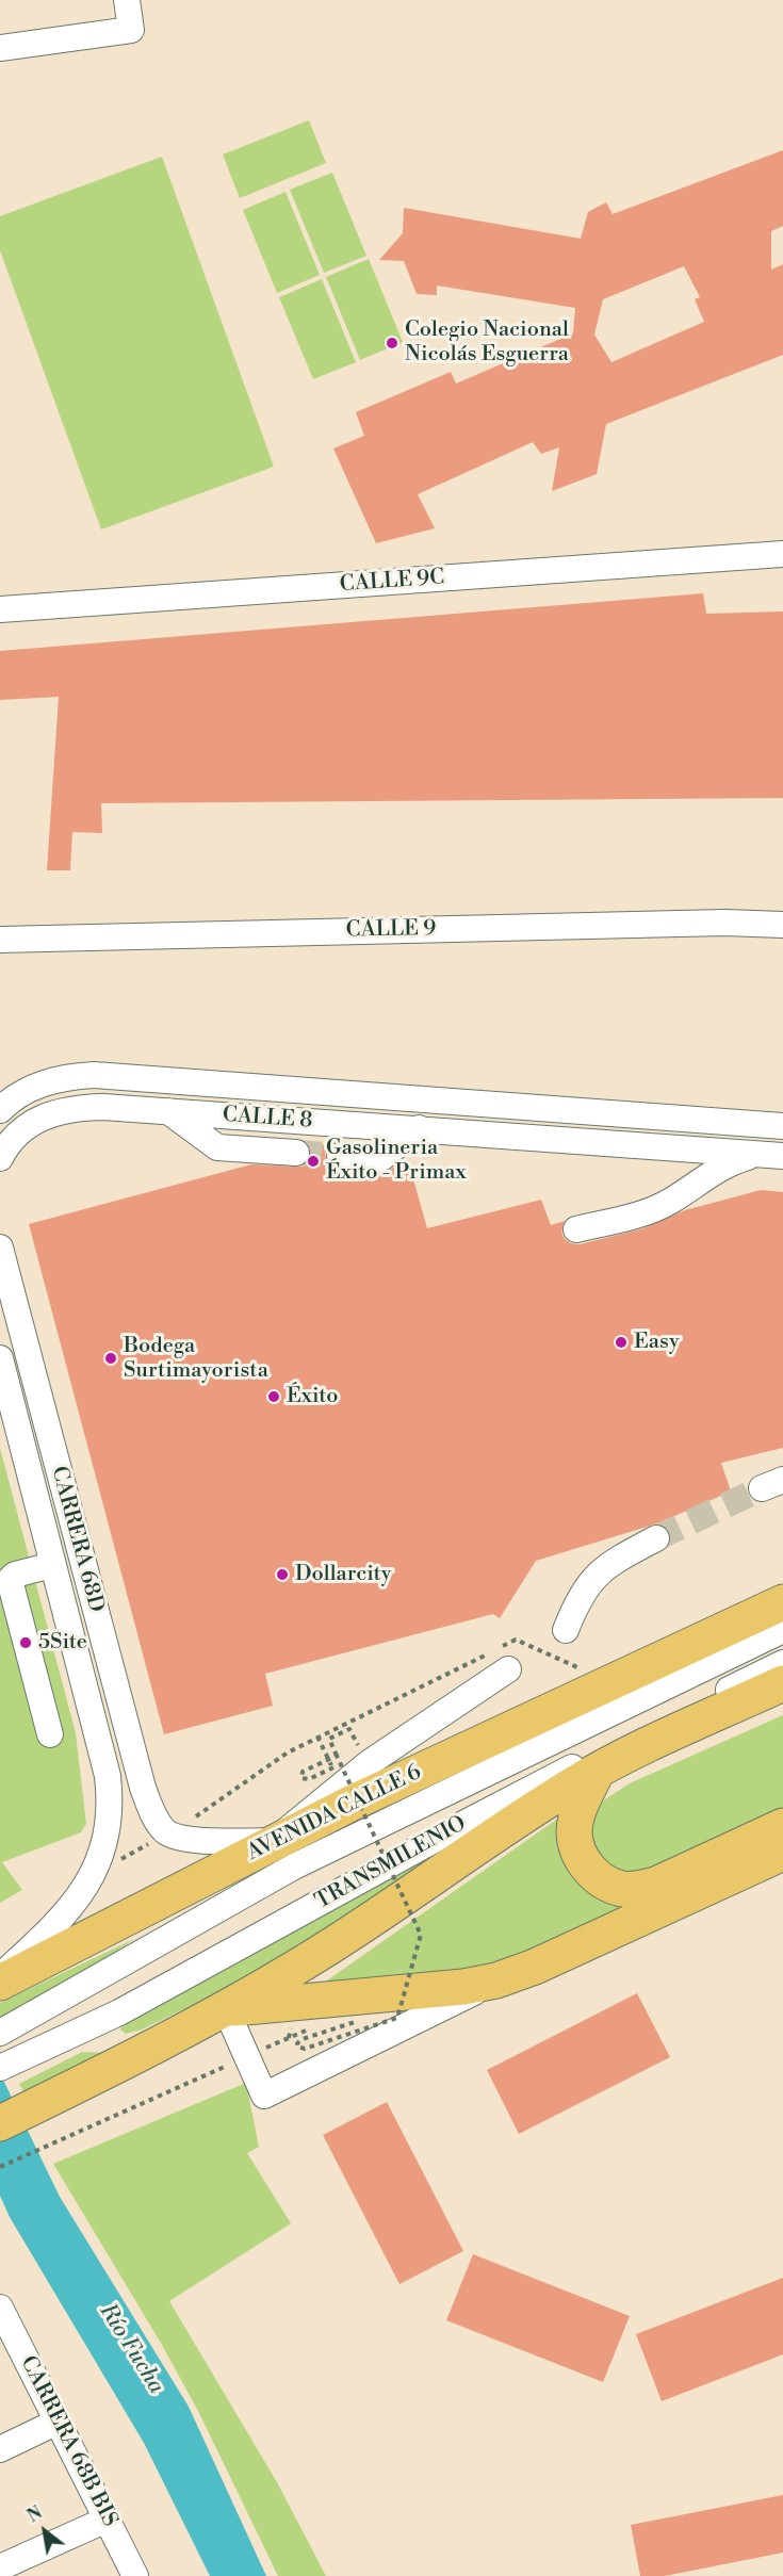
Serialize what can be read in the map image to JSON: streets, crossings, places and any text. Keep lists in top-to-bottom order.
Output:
{
  "streets": {
    "highway": ["AVENIDA CALLE 6"],
    "street": [
      "CALLE 9C",
      "CALLE 9",
      "CALLE 8",
      "CARRERA 68D",
      "TRANSMILENIO",
      "CARRERA 68B BIS"
    ]
  },
  "crossings": [
    ["AVENIDA CALLE 6", "TRANSMILENIO"]
  ],
  "water": ["Río Fucha"],
  "places": [
    "Colegio Nacional Nicolás Esguerra",
    "Gasolineria Éxito - Primax",
    "Easy",
    "Bodega Surtimayorista",
    "Éxito",
    "Dollarcity",
    "5Site"
  ],
  "north": "top left"
}
